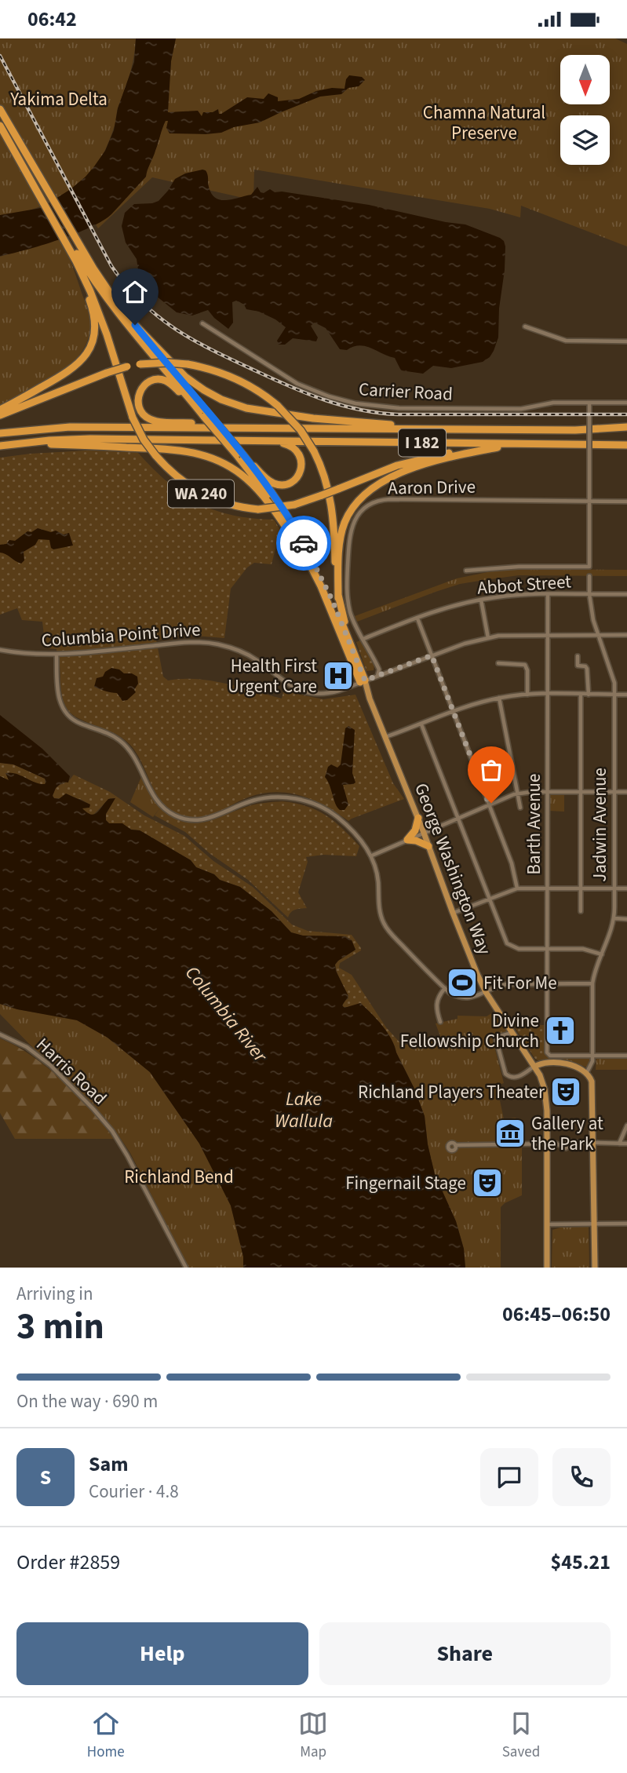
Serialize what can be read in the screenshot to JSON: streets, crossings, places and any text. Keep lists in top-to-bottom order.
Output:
{
  "streets": {
    "highway": ["I 182", "WA 240", "George Washington Way"],
    "street": [
      "Carrier Road",
      "Aaron Drive",
      "Abbot Street",
      "Columbia Point Drive",
      "Barth Avenue",
      "Jadwin Avenue",
      "Harris Road"
    ]
  },
  "crossings": [
    ["I 182", "WA 240"],
    ["Aaron Drive", "Abbot Street"],
    ["WA 240", "George Washington Way"],
    ["Abbot Street", "Barth Avenue"],
    ["Abbot Street", "Jadwin Avenue"],
    ["Columbia Point Drive", "George Washington Way"],
    ["Barth Avenue", "Jadwin Avenue"]
  ],
  "water": ["Columbia River", "Lake Wallula"],
  "parks": ["Yakima Delta", "Chamna Natural Preserve", "Richland Bend"],
  "places": {
    "hospital": ["Health First Urgent Care"],
    "sports": ["Fit For Me"],
    "church": ["Divine Fellowship Church"],
    "theatre": ["Richland Players Theater", "Fingernail Stage"],
    "museum": ["Gallery at the Park"]
  },
  "north": "bottom",
  "page": {
    "status": "06:42",
    "heading": ["3 min", "Arriving in", "06:45–06:50"],
    "panel": [
      "Sam",
      "Courier · 4.8",
      "Order #2859",
      "$45.21"
    ],
    "bar": "On the way · 690 m",
    "round": "S",
    "buttons": ["Help", "Share"],
    "tabs": ["Home", "Map", "Saved"]
  }
}
